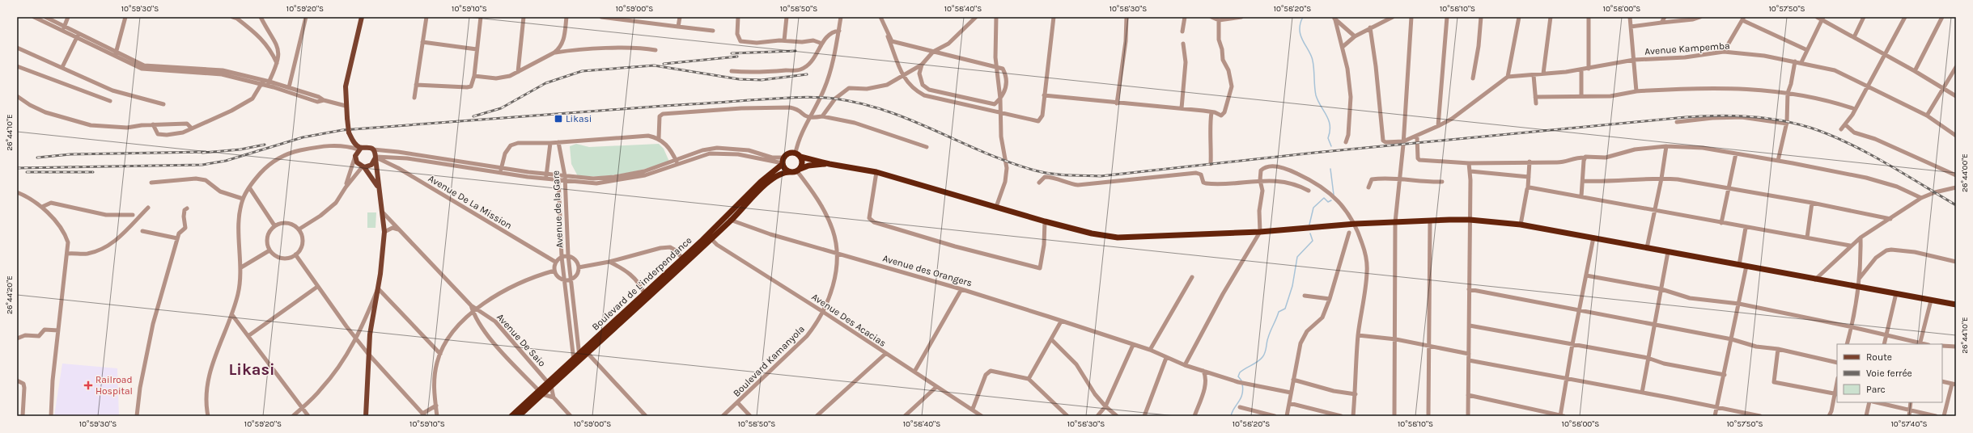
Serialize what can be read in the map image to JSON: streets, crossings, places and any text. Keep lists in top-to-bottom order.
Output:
{
  "streets": {
    "highway": ["Boulevard de L'inderpendance"],
    "street": [
      "Avenue Kampemba",
      "Avenue De La Mission",
      "Avenue de la Gare",
      "Avenue des Orangers",
      "Avenue Des Acacias",
      "Avenue De Saio",
      "Boulevard Kamanyola"
    ]
  },
  "crossings": [
    ["Avenue des Orangers", "Boulevard de L'inderpendance"],
    ["Avenue des Orangers", "Boulevard Kamanyola"],
    ["Boulevard de L'inderpendance", "Avenue Des Acacias"],
    ["Boulevard de L'inderpendance", "Avenue De Saio"],
    ["Boulevard de L'inderpendance", "Boulevard Kamanyola"],
    ["Avenue Des Acacias", "Boulevard Kamanyola"]
  ],
  "districts": ["Likasi"],
  "places": {
    "transit": ["Likasi"],
    "health": ["Railroad Hospital"]
  },
  "legend": ["Route", "Voie ferrée", "Parc"],
  "coordinates": [
    "10°59'30\"S",
    "10°59'20\"S",
    "10°59'10\"S",
    "10°59'00\"S",
    "10°58'50\"S",
    "10°58'40\"S",
    "10°58'30\"S",
    "10°58'20\"S",
    "10°58'10\"S",
    "10°58'00\"S",
    "10°57'50\"S",
    "26°44'10\"E",
    "26°44'00\"E",
    "26°44'20\"E",
    "10°57'40\"S"
  ]
}
